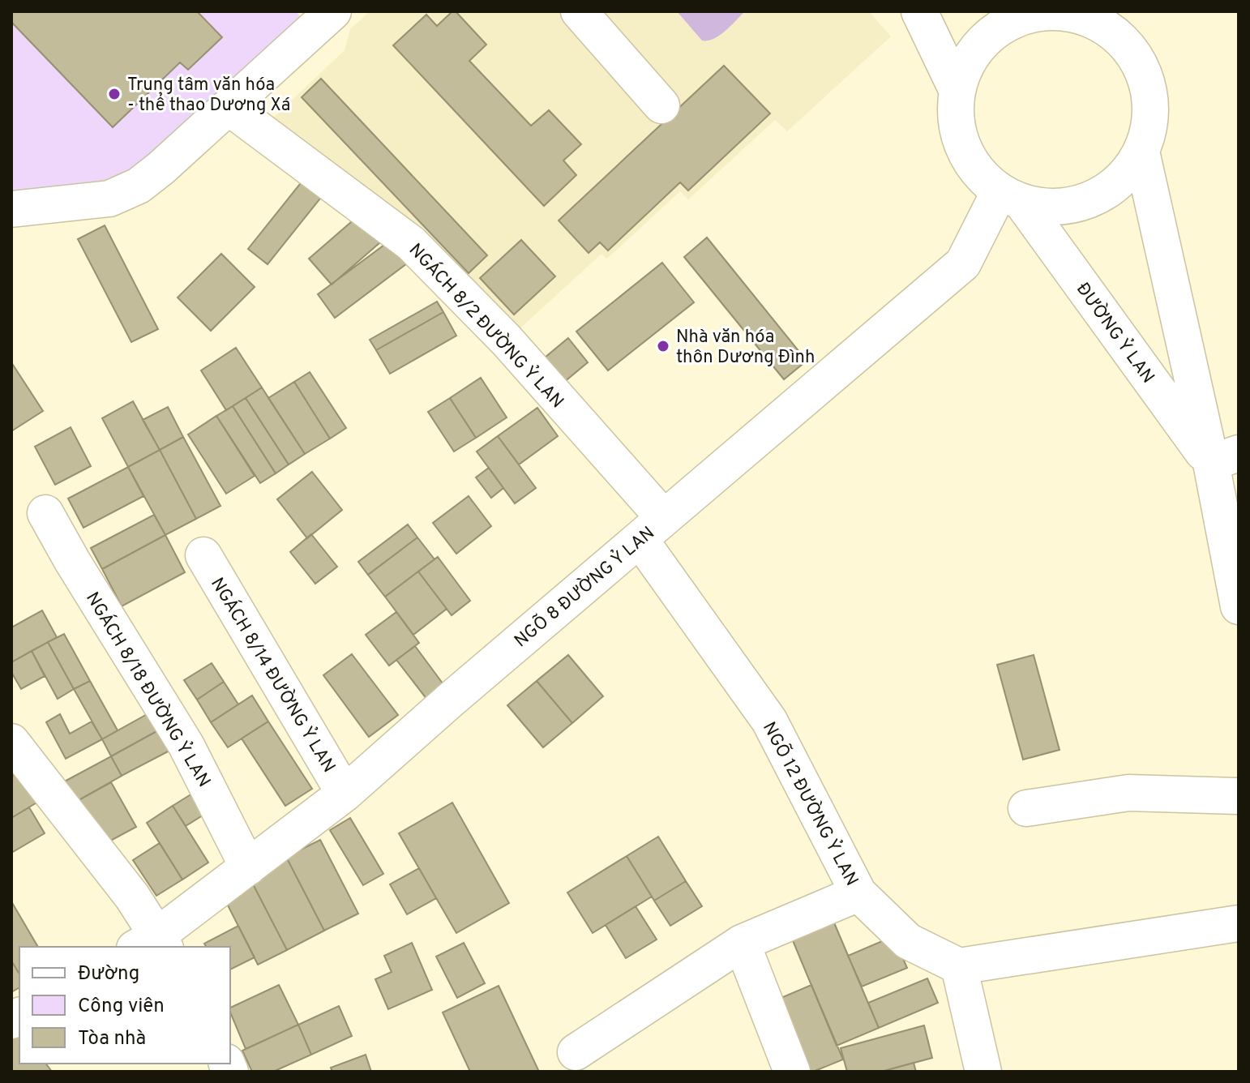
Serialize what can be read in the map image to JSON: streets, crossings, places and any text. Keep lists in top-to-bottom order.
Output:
{
  "streets": {
    "street": [
      "NGÁCH 8/2 ĐƯỜNG Ỷ LAN",
      "ĐƯỜNG Ỷ LAN",
      "NGÕ 8 ĐƯỜNG Ỷ LAN",
      "NGÁCH 8/14 ĐƯỜNG Ỷ LAN",
      "NGÁCH 8/18 ĐƯỜNG Ỷ LAN",
      "NGÕ 12 ĐƯỜNG Ỷ LAN"
    ]
  },
  "crossings": [
    ["NGÁCH 8/2 ĐƯỜNG Ỷ LAN", "NGÕ 8 ĐƯỜNG Ỷ LAN"],
    ["NGÁCH 8/2 ĐƯỜNG Ỷ LAN", "NGÕ 12 ĐƯỜNG Ỷ LAN"],
    ["ĐƯỜNG Ỷ LAN", "NGÕ 8 ĐƯỜNG Ỷ LAN"],
    ["NGÕ 8 ĐƯỜNG Ỷ LAN", "NGÁCH 8/14 ĐƯỜNG Ỷ LAN"],
    ["NGÕ 8 ĐƯỜNG Ỷ LAN", "NGÁCH 8/18 ĐƯỜNG Ỷ LAN"],
    ["NGÕ 8 ĐƯỜNG Ỷ LAN", "NGÕ 12 ĐƯỜNG Ỷ LAN"]
  ],
  "places": ["Trung tâm văn hóa - thể thao Dương Xá", "Nhà văn hóa thôn Dương Đình"],
  "legend": ["Đường", "Công viên", "Tòa nhà"]
}
